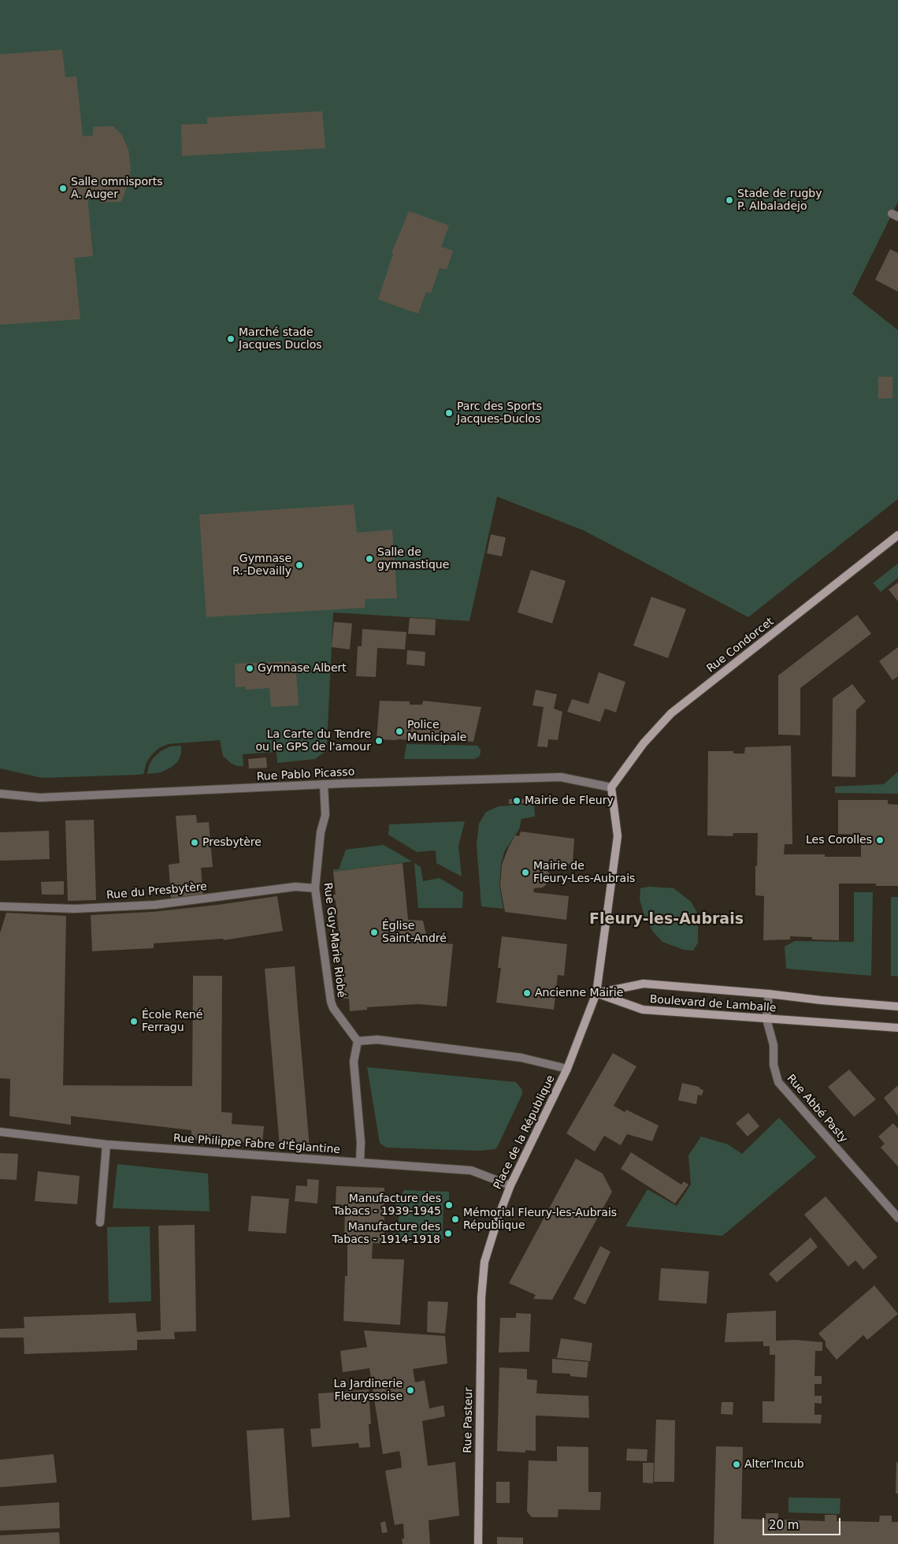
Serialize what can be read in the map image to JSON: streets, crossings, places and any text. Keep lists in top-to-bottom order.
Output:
{
  "streets": {
    "street": [
      "Rue Condorcet",
      "Rue Pablo Picasso",
      "Rue du Presbytère",
      "Rue Guy-Marie Riobé",
      "Boulevard de Lamballe",
      "Rue Abbé Pasty",
      "Place de la République",
      "Rue Philippe Fabre d'Églantine",
      "Rue Pasteur"
    ]
  },
  "crossings": [
    ["Rue Condorcet", "Rue Pablo Picasso"],
    ["Rue Condorcet", "Place de la République"],
    ["Rue Pablo Picasso", "Rue Guy-Marie Riobé"],
    ["Rue Pablo Picasso", "Place de la République"],
    ["Rue du Presbytère", "Rue Guy-Marie Riobé"],
    ["Rue Guy-Marie Riobé", "Place de la République"],
    ["Boulevard de Lamballe", "Rue Abbé Pasty"],
    ["Boulevard de Lamballe", "Place de la République"],
    ["Place de la République", "Rue Philippe Fabre d'Églantine"],
    ["Place de la République", "Rue Pasteur"]
  ],
  "districts": ["Fleury-les-Aubrais"],
  "places": [
    "Salle omnisports A. Auger",
    "Stade de rugby P. Albaladejo",
    "Marché stade Jacques Duclos",
    "Parc des Sports Jacques-Duclos",
    "Salle de gymnastique",
    "Gymnase R.-Devailly",
    "Gymnase Albert",
    "Police Municipale",
    "La Carte du Tendre ou le GPS de l'amour",
    "Mairie de Fleury",
    "Les Corolles",
    "Presbytère",
    "Mairie de Fleury-Les-Aubrais",
    "Église Saint-André",
    "Ancienne Mairie",
    "École René Ferragu",
    "Manufacture des Tabacs - 1939-1945",
    "Mémorial Fleury-les-Aubrais République",
    "Manufacture des Tabacs - 1914-1918",
    "La Jardinerie Fleuryssoise",
    "Alter'Incub"
  ],
  "scale_bar": "20 m"
}
